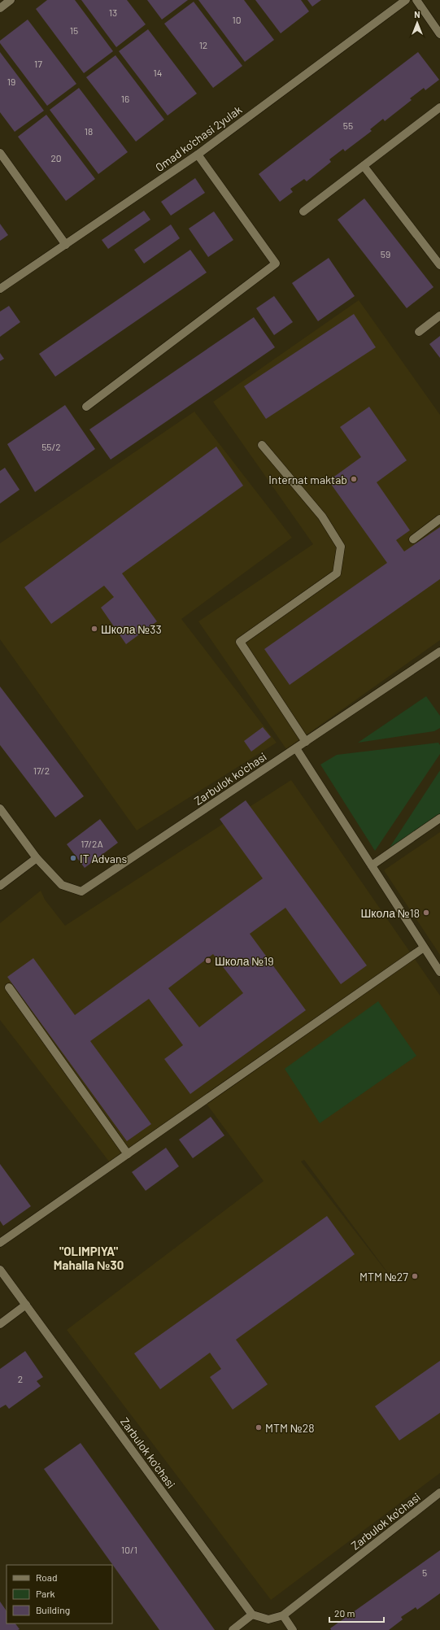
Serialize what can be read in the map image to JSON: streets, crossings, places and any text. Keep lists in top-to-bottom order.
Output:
{
  "streets": {
    "street": ["Omad ko'chasi 2yulak", "Zarbulok ko'chasi"]
  },
  "districts": ["\"OLIMPIYA\" Mahalla №30"],
  "places": [
    "Internat maktab",
    "Школа №33",
    "IT Advans",
    "Школа №18",
    "Школа №19",
    "MTM №27",
    "MTM №28"
  ],
  "house_numbers": [
    "13",
    "10",
    "15",
    "12",
    "17",
    "14",
    "19",
    "16",
    "55",
    "18",
    "20",
    "59",
    "55/2",
    "17/2",
    "17/2A",
    "2",
    "10/1",
    "5"
  ],
  "legend": ["Road", "Park", "Building"],
  "scale_bar": "20 m",
  "north": "top"
}
